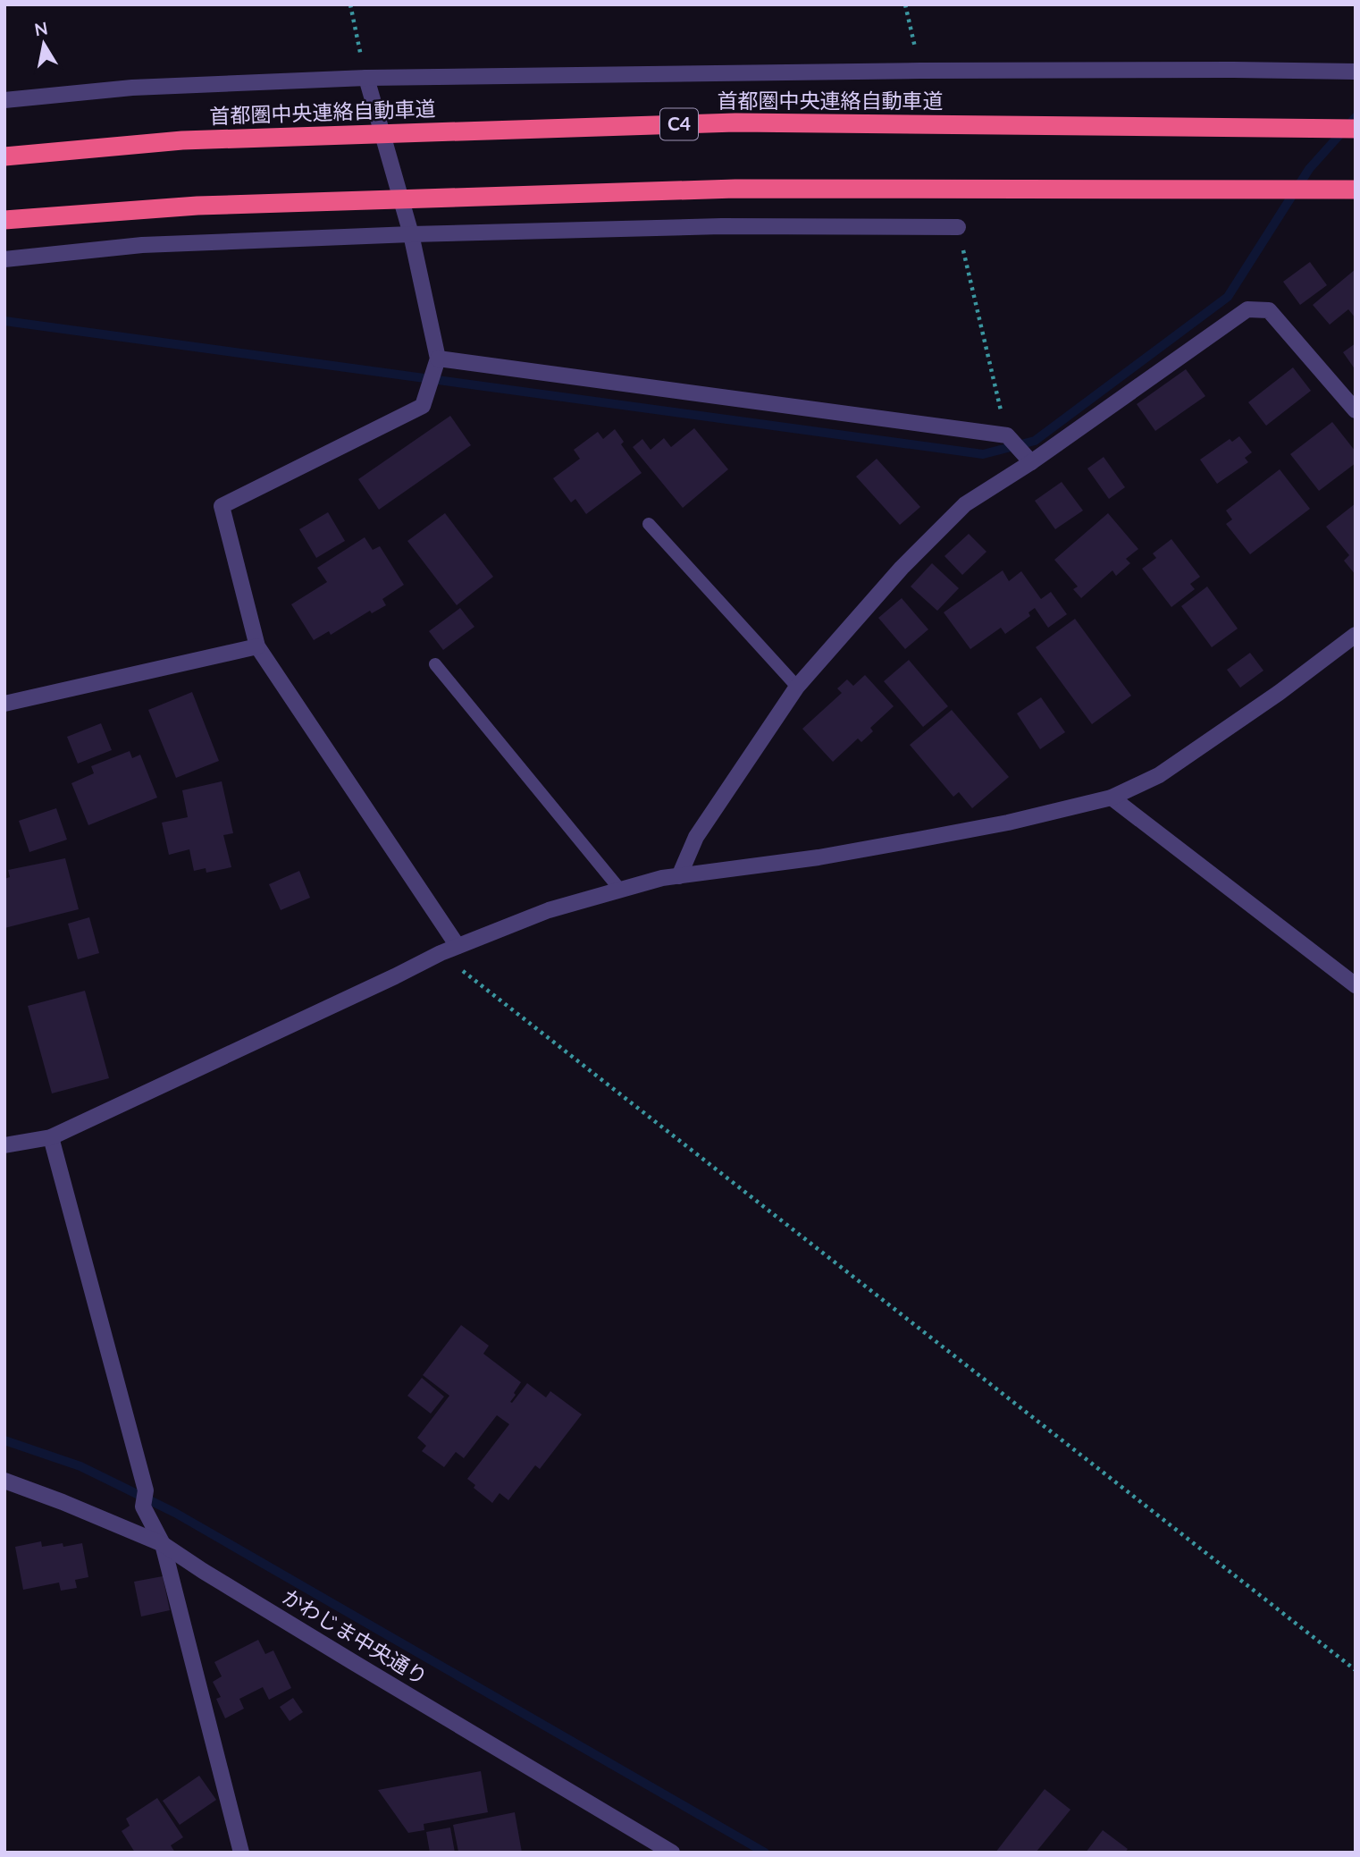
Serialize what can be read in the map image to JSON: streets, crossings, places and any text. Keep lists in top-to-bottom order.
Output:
{
  "streets": {
    "highway": ["首都圏中央連絡自動車道", "C4"],
    "street": ["かわじま中央通り"]
  },
  "north": "top"
}
